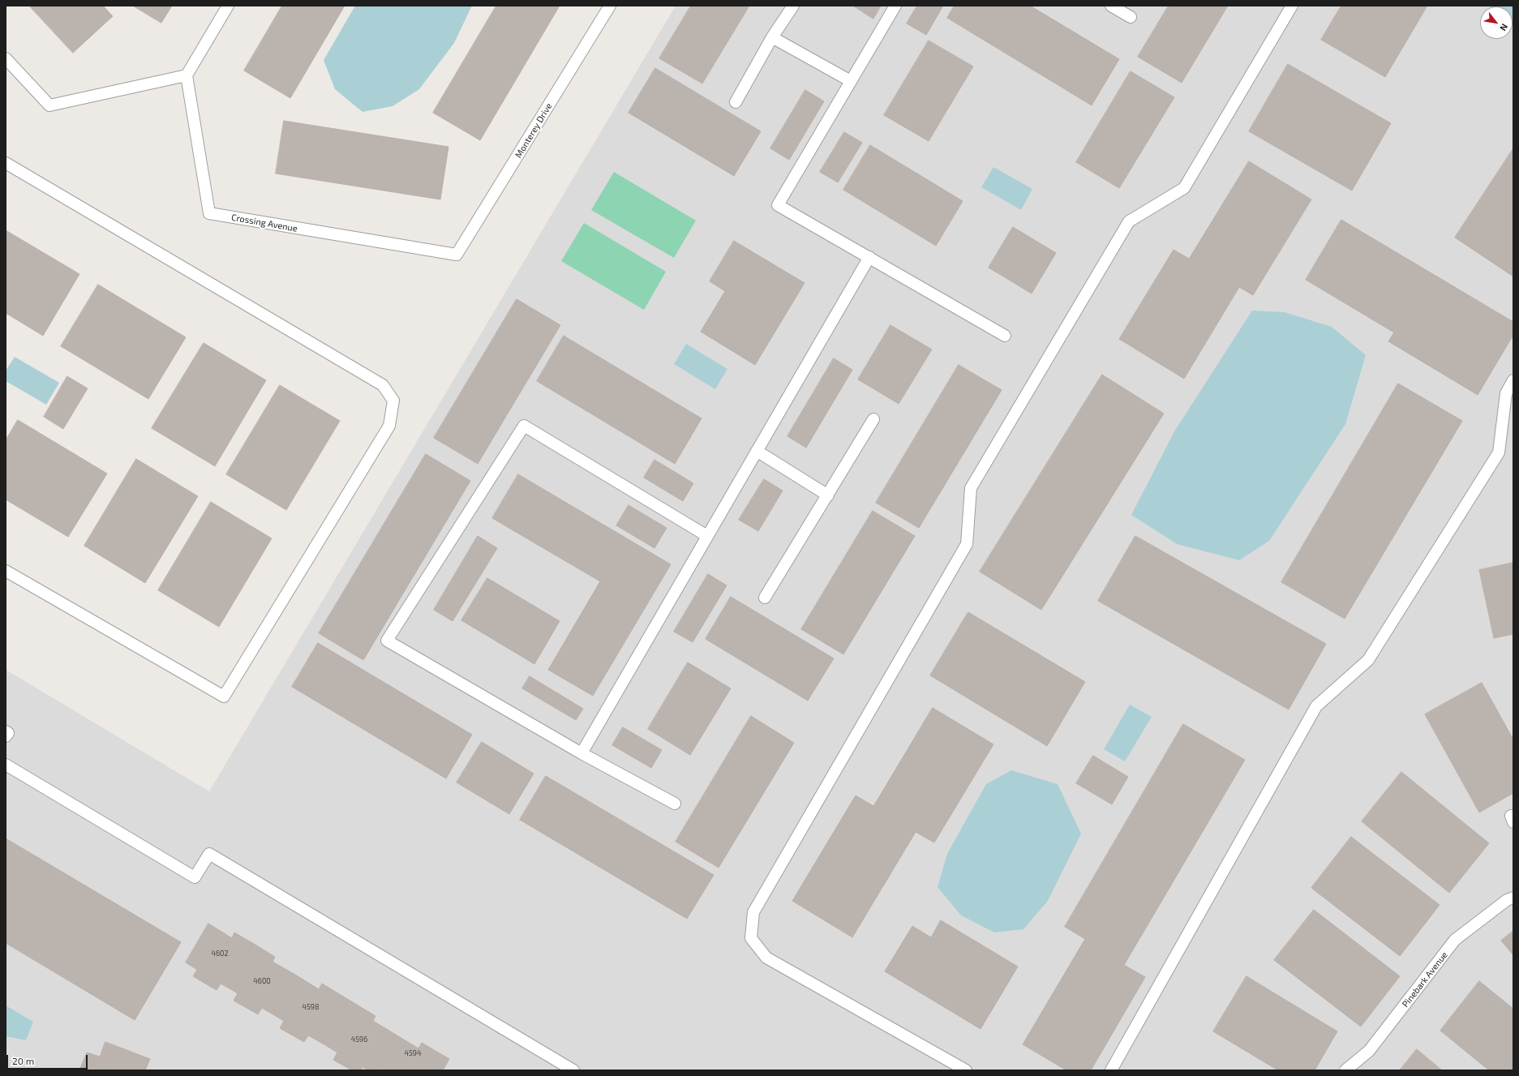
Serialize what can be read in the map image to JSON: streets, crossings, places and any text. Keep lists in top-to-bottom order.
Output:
{
  "streets": {
    "lane": ["Monterey Drive", "Crossing Avenue", "Pinebark Avenue"]
  },
  "crossings": [
    ["Monterey Drive", "Crossing Avenue"]
  ],
  "house_numbers": [
    "4602",
    "4600",
    "4598",
    "4596",
    "4594"
  ],
  "scale_bar": "20 m",
  "north": "bottom right"
}
